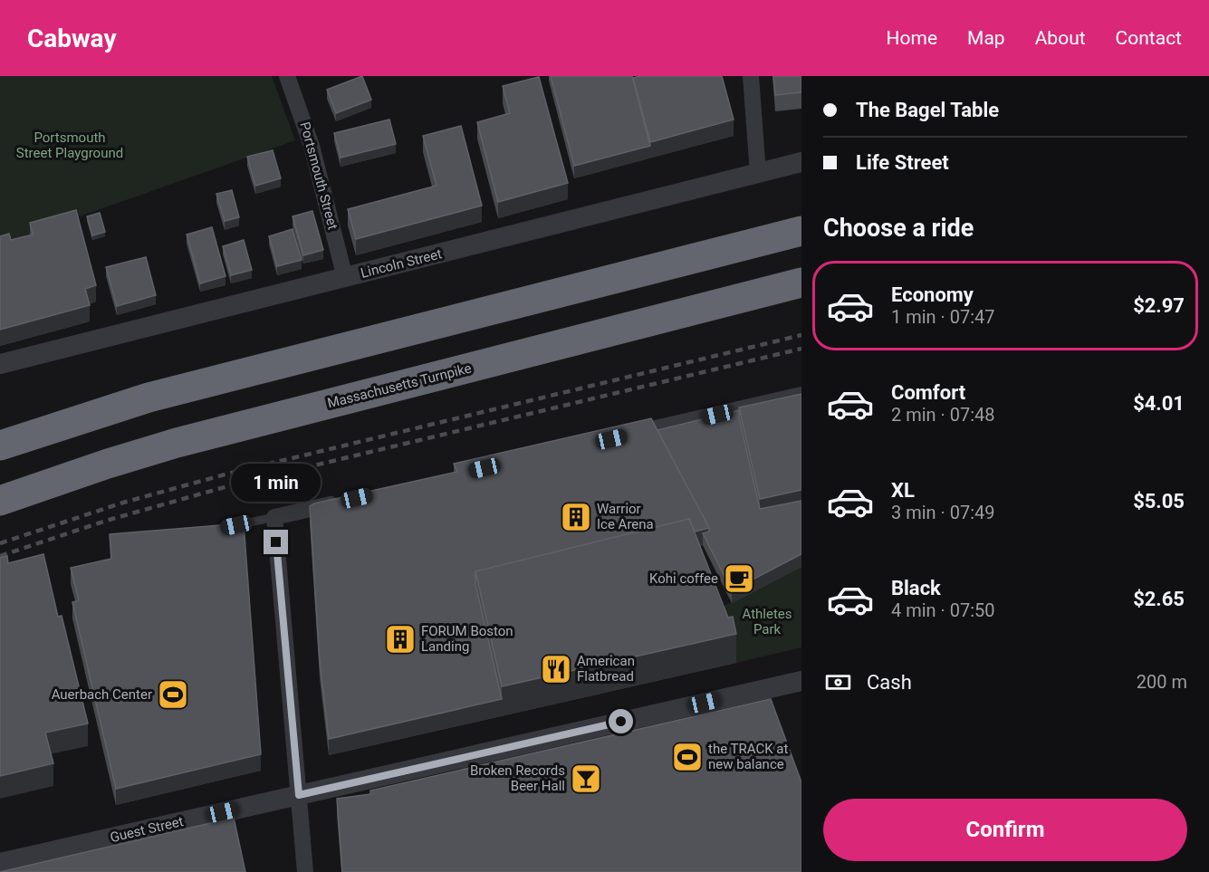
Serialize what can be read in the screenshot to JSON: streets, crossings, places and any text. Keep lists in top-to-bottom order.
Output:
{
  "streets": {
    "highway": ["Massachusetts Turnpike"],
    "street": ["Portsmouth Street", "Lincoln Street", "Guest Street"]
  },
  "crossings": [
    ["Portsmouth Street", "Lincoln Street"]
  ],
  "parks": ["Portsmouth Street Playground", "Athletes Park"],
  "places": {
    "building": ["Warrior Ice Arena", "FORUM Boston Landing"],
    "cafe": ["Kohi coffee"],
    "restaurant": ["American Flatbread"],
    "sports": ["Auerbach Center", "the TRACK at new balance"],
    "bar": ["Broken Records Beer Hall"]
  },
  "page": {
    "header": "Cabway",
    "nav": [
      "Home",
      "Map",
      "About",
      "Contact"
    ],
    "banner": ["The Bagel Table", "Life Street"],
    "heading": "Choose a ride",
    "list": [
      {
        "name": "Economy",
        "note": "1 min · 07:47",
        "value": "$2.97"
      },
      {
        "name": "Comfort",
        "note": "2 min · 07:48",
        "value": "$4.01"
      },
      {
        "name": "XL",
        "note": "3 min · 07:49",
        "value": "$5.05"
      },
      {
        "name": "Black",
        "note": "4 min · 07:50",
        "value": "$2.65"
      }
    ],
    "bubble": "1 min",
    "pay": ["Cash", "200 m"],
    "buttons": "Confirm"
  }
}
